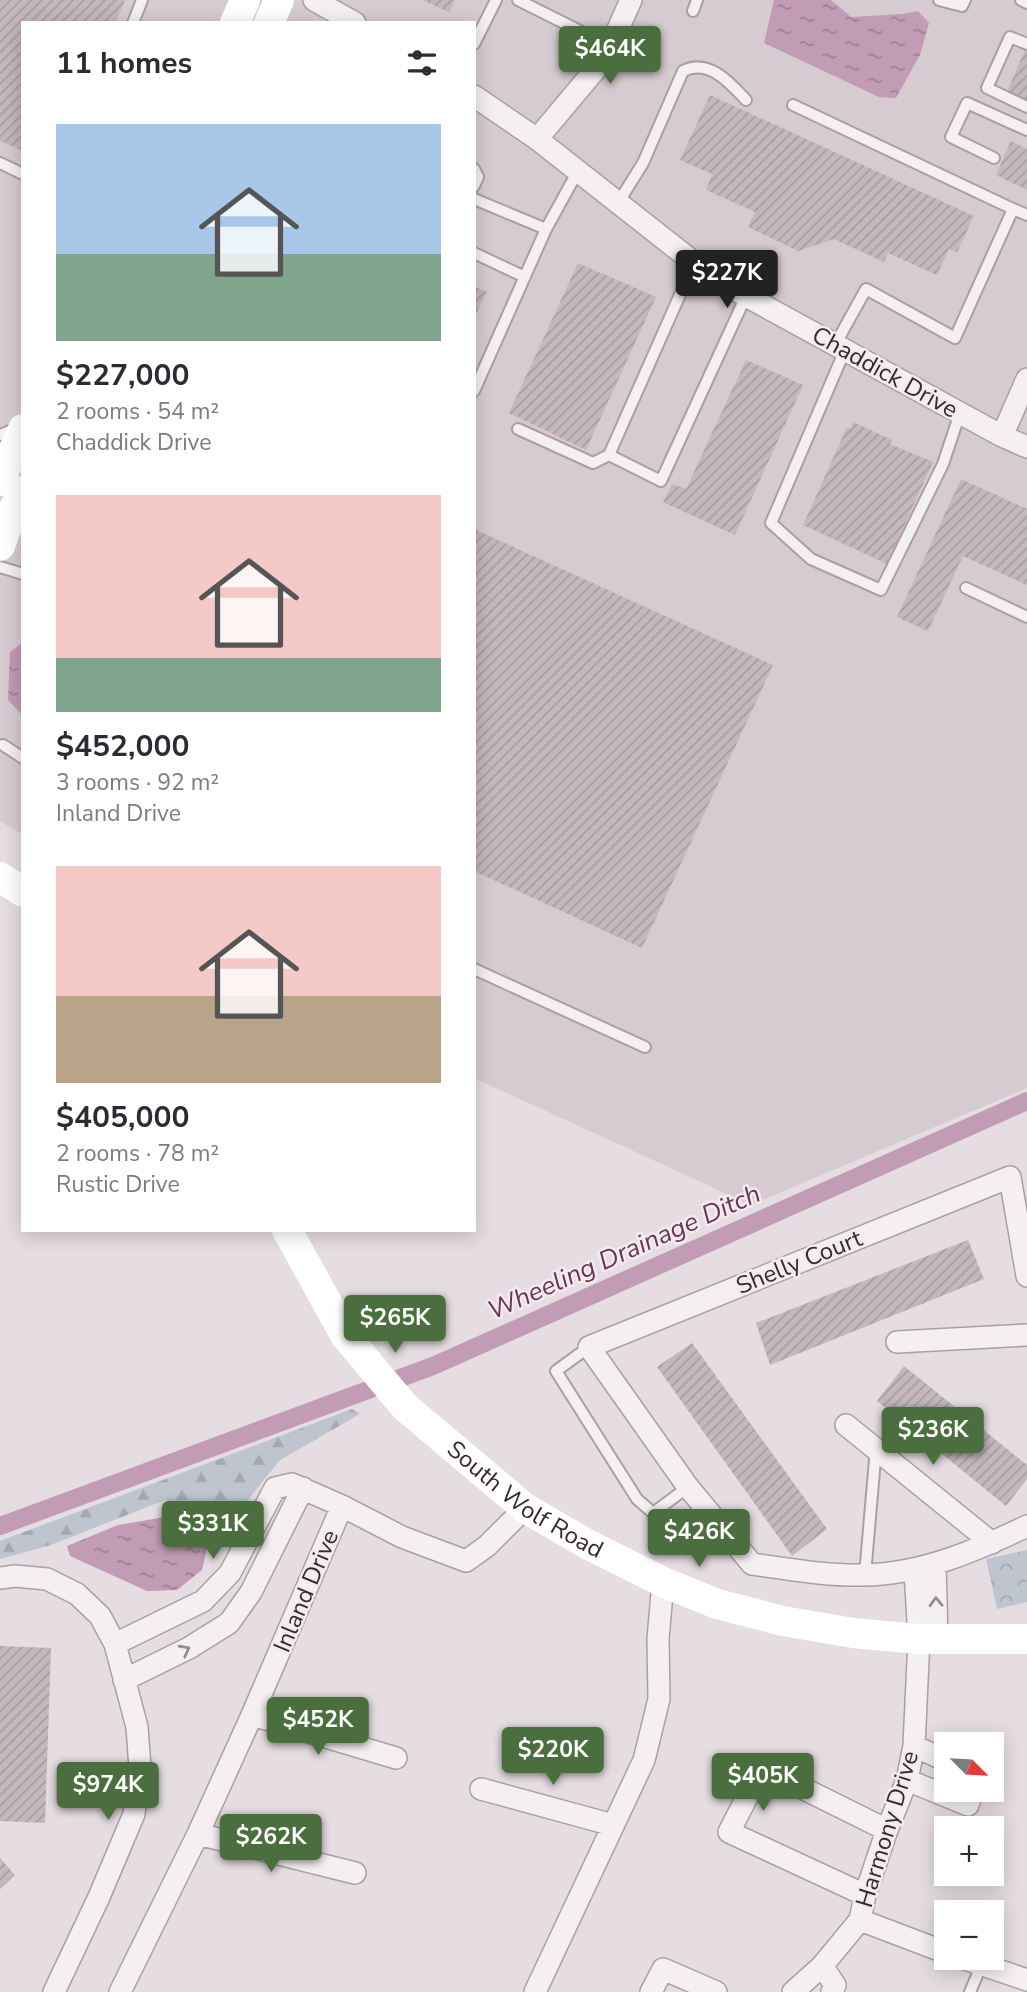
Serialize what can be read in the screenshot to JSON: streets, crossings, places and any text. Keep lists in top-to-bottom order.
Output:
{
  "streets": {
    "main road": ["South Wolf Road"],
    "street": [
      "Chaddick Drive",
      "Shelly Court",
      "Inland Drive",
      "Harmony Drive"
    ]
  },
  "crossings": [
    ["South Wolf Road", "Harmony Drive"]
  ],
  "water": ["Wheeling Drainage Ditch"],
  "north": "bottom right",
  "page": {
    "heading": "11 homes",
    "price": [
      "$464K",
      "$227K",
      "$265K",
      "$236K",
      "$331K",
      "$426K",
      "$452K",
      "$220K",
      "$405K",
      "$974K",
      "$262K"
    ],
    "list": [
      {
        "name": "$227,000",
        "note": "2 rooms · 54 m² · Chaddick Drive"
      },
      {
        "name": "$452,000",
        "note": "3 rooms · 92 m² · Inland Drive"
      },
      {
        "name": "$405,000",
        "note": "2 rooms · 78 m² · Rustic Drive"
      }
    ],
    "map_buttons": ["+", "−"]
  }
}
